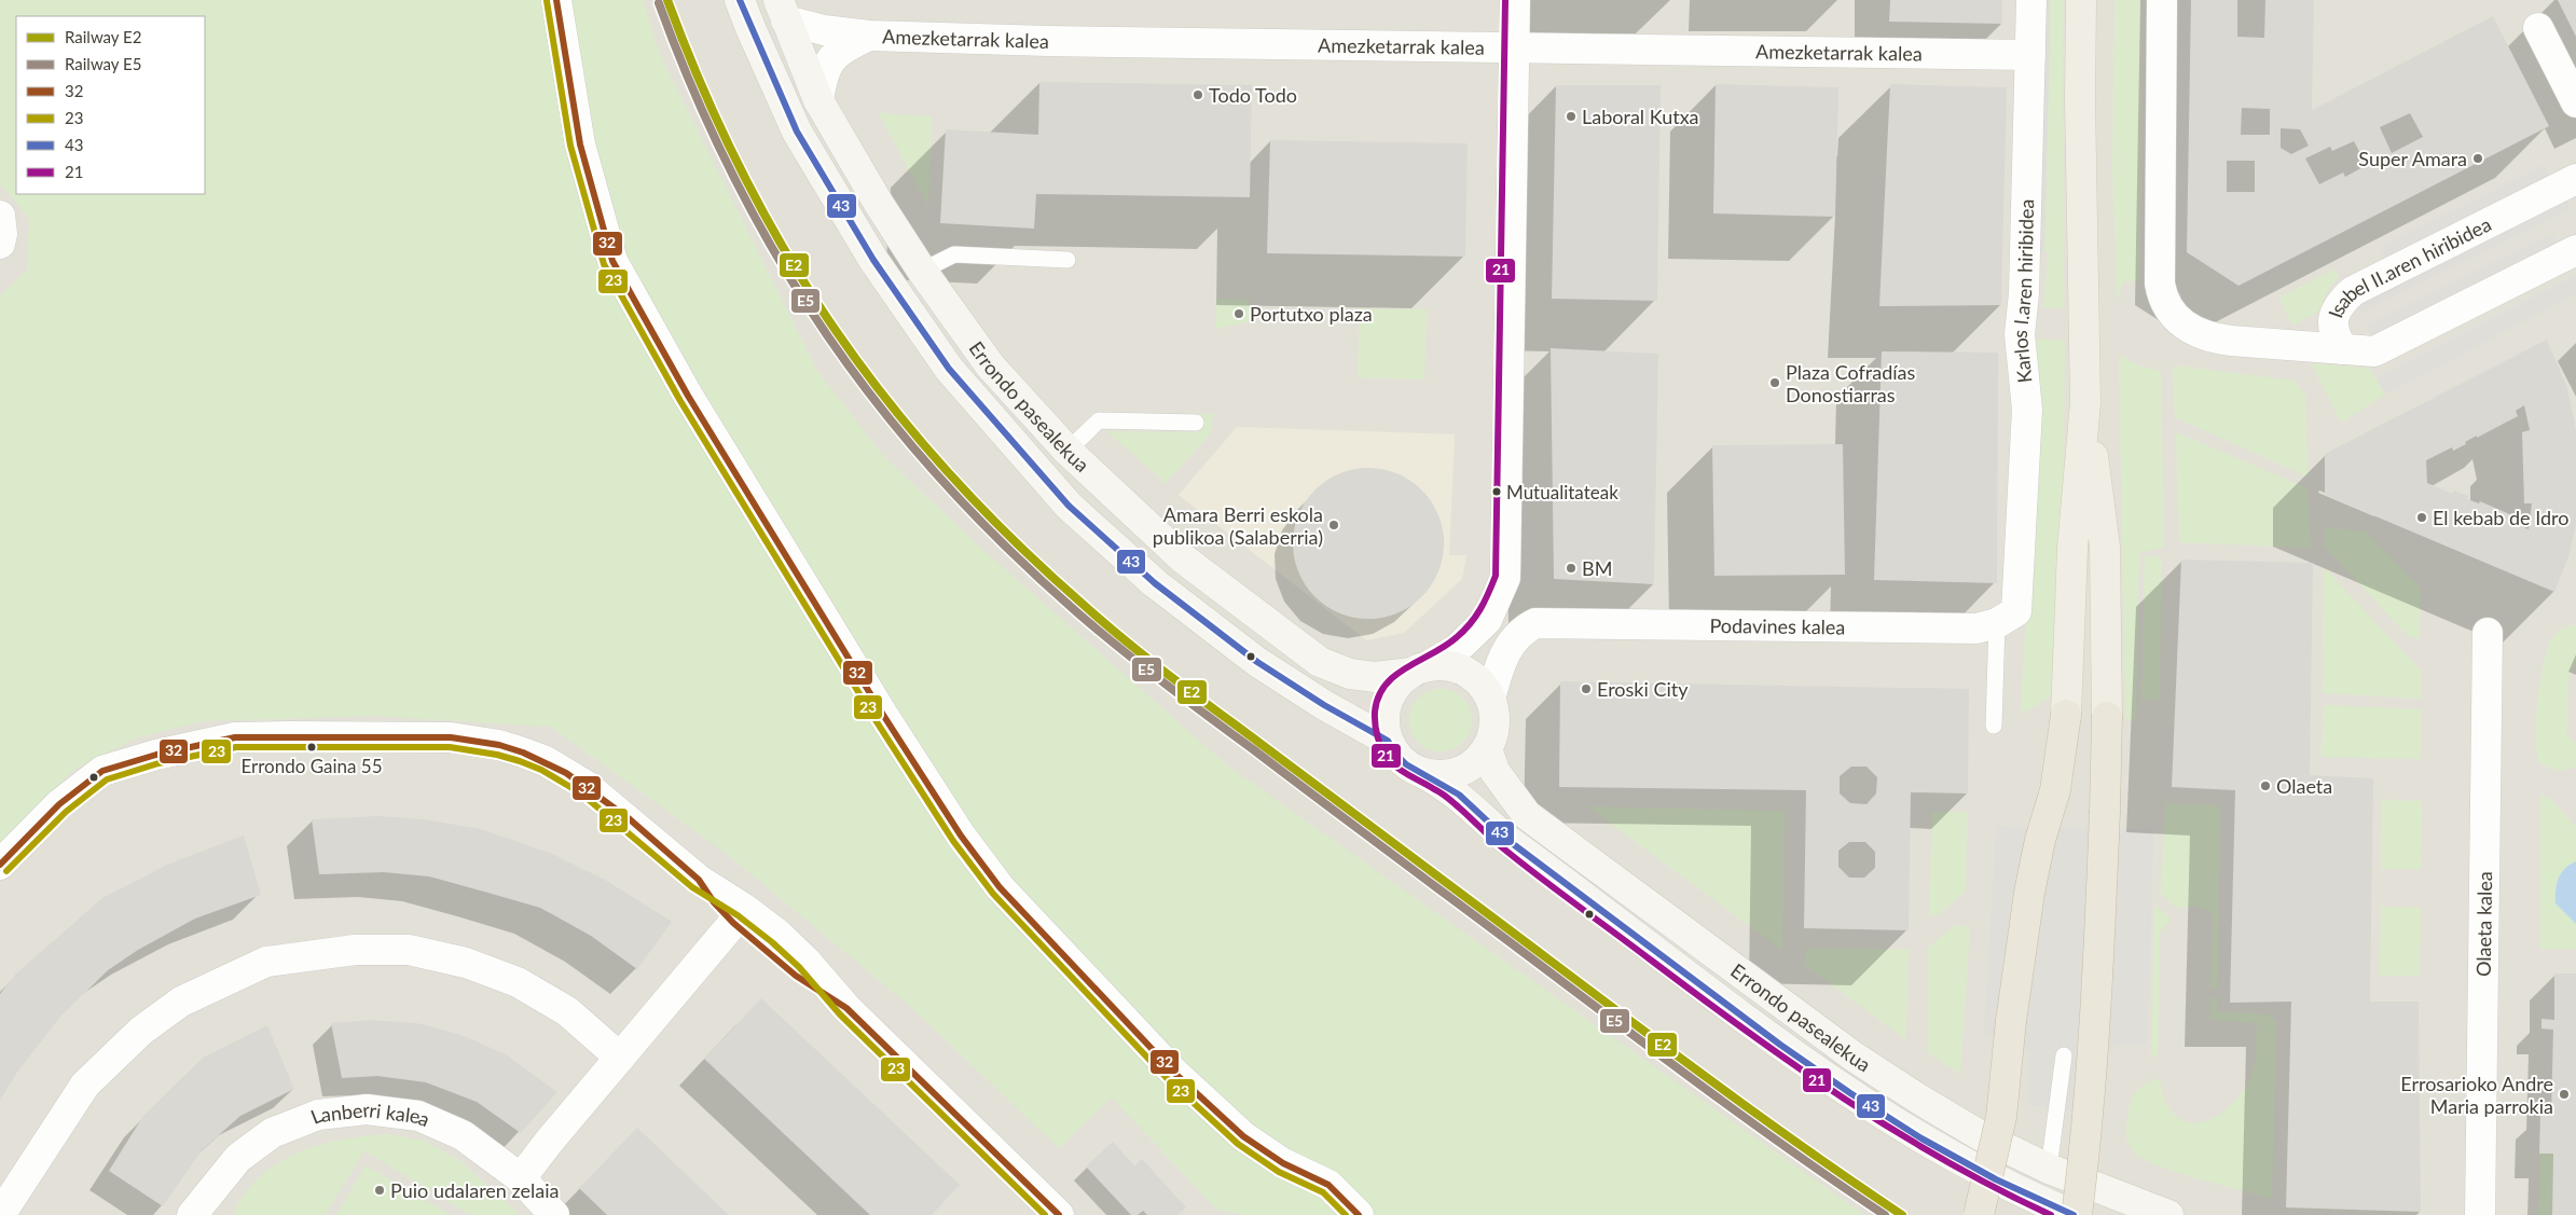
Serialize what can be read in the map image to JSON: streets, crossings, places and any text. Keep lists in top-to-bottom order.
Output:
{
  "streets": {
    "main road": ["Errondo pasealekua"],
    "street": [
      "Amezketarrak kalea",
      "Isabel II.aren hiribidea",
      "Karlos I.aren hiribidea",
      "Podavines kalea",
      "Olaeta kalea",
      "Lanberri kalea"
    ]
  },
  "crossings": [
    ["Amezketarrak kalea", "Karlos I.aren hiribidea"],
    ["Amezketarrak kalea", "Errondo pasealekua"],
    ["Karlos I.aren hiribidea", "Podavines kalea"]
  ],
  "places": [
    "Todo Todo",
    "Laboral Kutxa",
    "Super Amara",
    "Portutxo plaza",
    "Plaza Cofradías Donostiarras",
    "Mutualitateak",
    "El kebab de Idro",
    "Amara Berri eskola publikoa (Salaberria)",
    "BM",
    "Eroski City",
    "Errondo Gaina 55",
    "Olaeta",
    "Errosarioko Andre Maria parrokia",
    "Puio udalaren zelaia"
  ],
  "lines": [
    "rail line E2",
    "transit line 32",
    "transit line 43",
    "transit line 21",
    "transit line 23",
    "rail line E5"
  ],
  "legend": [
    "Railway E2",
    "Railway E5",
    "32",
    "23",
    "43",
    "21"
  ]
}
